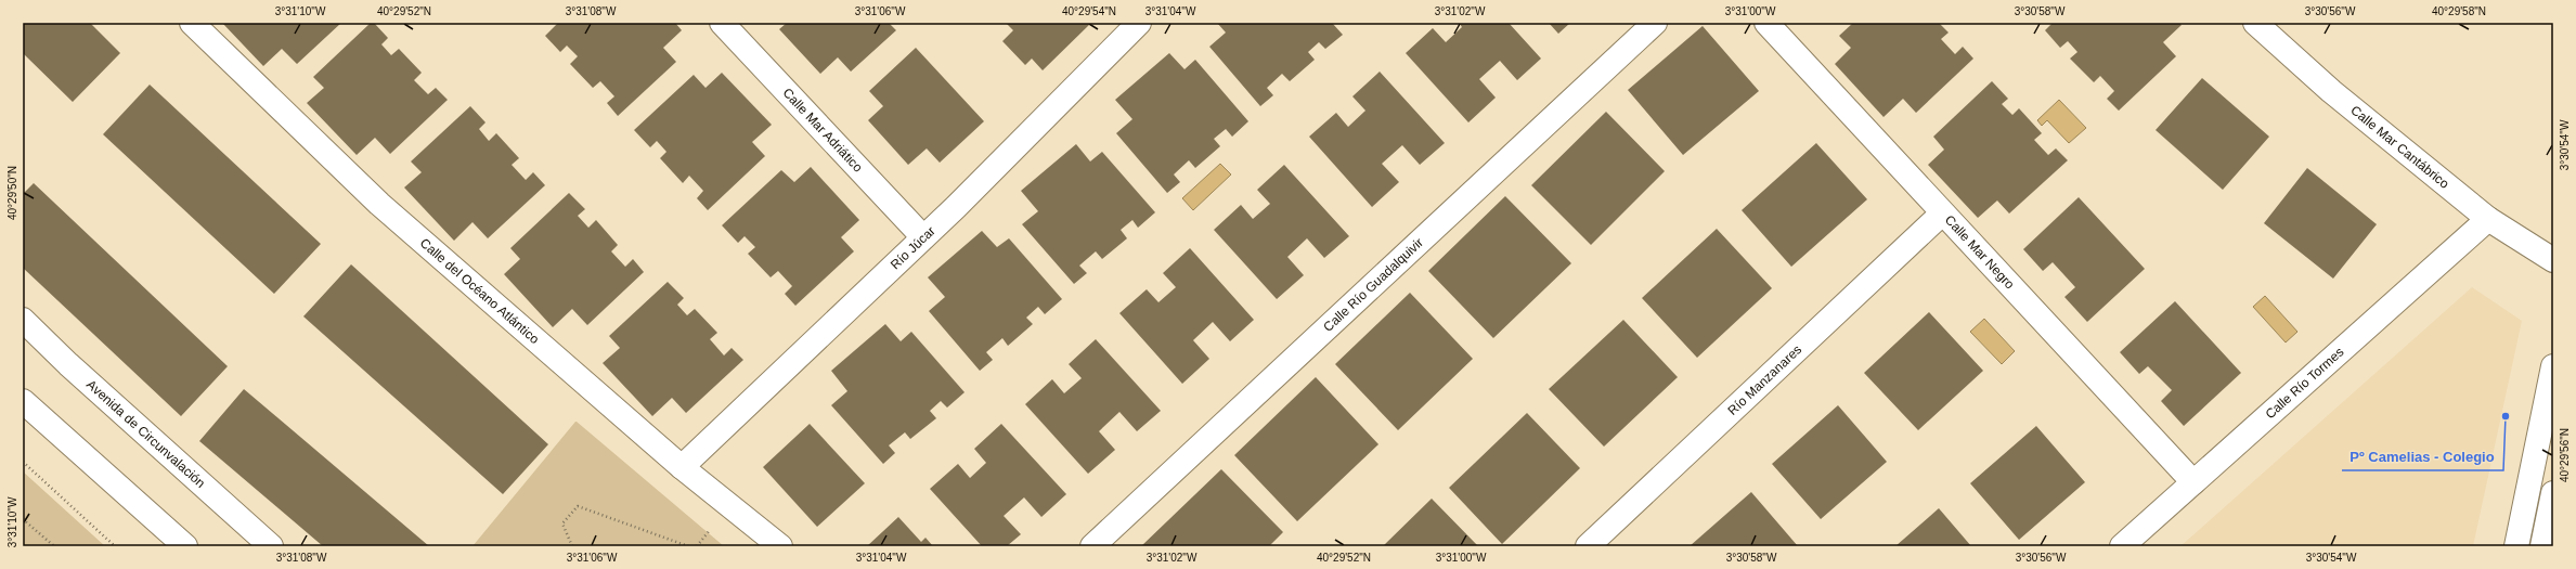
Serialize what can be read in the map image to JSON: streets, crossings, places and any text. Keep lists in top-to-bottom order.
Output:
{
  "streets": {
    "street": [
      "Calle Mar Adriático",
      "Calle Mar Cantábrico",
      "Río Júcar",
      "Calle Mar Negro",
      "Calle Río Guadalquivir",
      "Calle del Océano Atlántico",
      "Río Manzanares",
      "Calle Río Tormes",
      "Avenida de Circunvalación"
    ]
  },
  "crossings": [
    ["Calle Mar Adriático", "Río Júcar"],
    ["Calle Mar Cantábrico", "Calle Río Tormes"],
    ["Río Júcar", "Calle del Océano Atlántico"],
    ["Calle Mar Negro", "Río Manzanares"],
    ["Calle Mar Negro", "Calle Río Tormes"]
  ],
  "places": ["Pº Camelias - Colegio"],
  "coordinates": [
    "3°31'10\"W",
    "40°29'52\"N",
    "3°31'08\"W",
    "3°31'06\"W",
    "40°29'54\"N",
    "3°31'04\"W",
    "3°31'02\"W",
    "3°31'00\"W",
    "3°30'58\"W",
    "3°30'56\"W",
    "40°29'58\"N",
    "3°30'54\"W",
    "40°29'50\"N",
    "40°29'56\"N"
  ]
}
